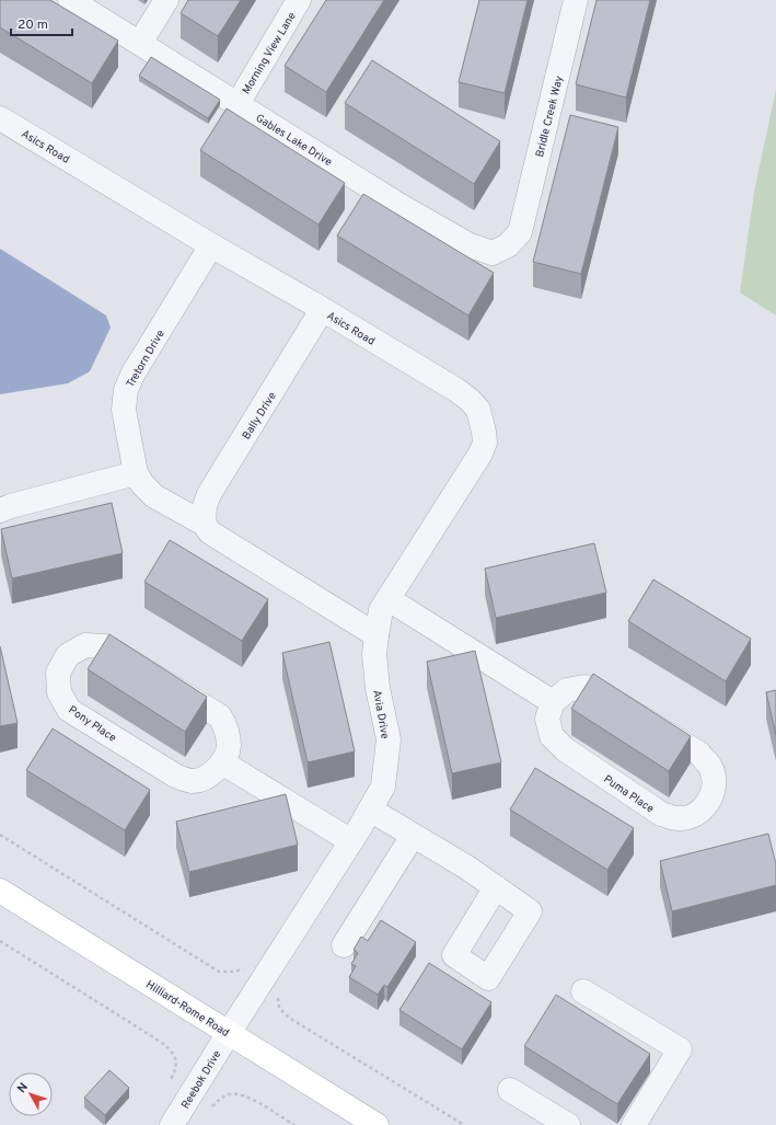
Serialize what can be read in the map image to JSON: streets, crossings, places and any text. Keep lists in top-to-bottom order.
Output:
{
  "streets": {
    "main road": ["Hilliard-Rome Road"],
    "street": [
      "Morning View Lane",
      "Bridle Creek Way",
      "Gables Lake Drive",
      "Asics Road",
      "Tretorn Drive",
      "Bally Drive",
      "Avia Drive",
      "Pony Place",
      "Puma Place",
      "Reebok Drive"
    ]
  },
  "crossings": [
    ["Morning View Lane", "Gables Lake Drive"],
    ["Bridle Creek Way", "Gables Lake Drive"],
    ["Asics Road", "Tretorn Drive"],
    ["Asics Road", "Bally Drive"],
    ["Asics Road", "Avia Drive"],
    ["Avia Drive", "Hilliard-Rome Road"],
    ["Avia Drive", "Reebok Drive"],
    ["Hilliard-Rome Road", "Reebok Drive"]
  ],
  "scale_bar": "20 m",
  "north": "top left"
}
